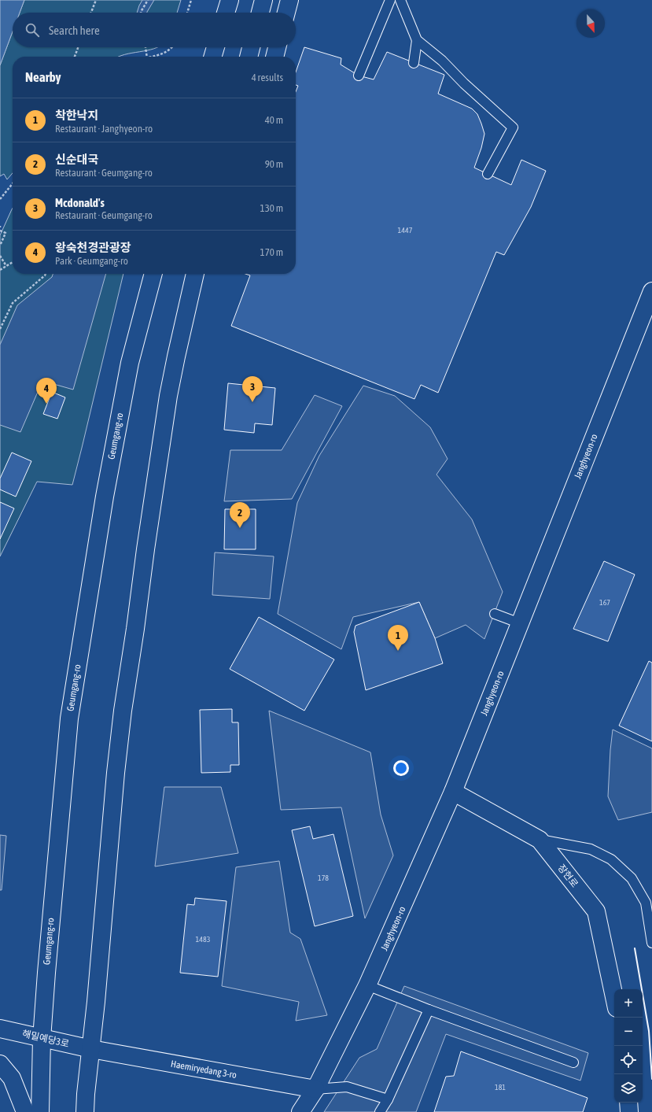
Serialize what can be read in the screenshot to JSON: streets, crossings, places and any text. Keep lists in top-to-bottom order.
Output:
{
  "streets": {
    "main road": [
      "Geumgang-ro",
      "Janghyeon-ro",
      "장현로",
      "해밀예당3로",
      "Haemiryedang 3-ro"
    ]
  },
  "crossings": [
    ["Geumgang-ro", "해밀예당3로"],
    ["Janghyeon-ro", "장현로"],
    ["Janghyeon-ro", "Haemiryedang 3-ro"],
    ["해밀예당3로", "Haemiryedang 3-ro"]
  ],
  "house_numbers": [
    "1447",
    "167",
    "178",
    "1483",
    "181"
  ],
  "north": "bottom",
  "page": {
    "search": "Search here",
    "heading": ["Nearby", "4 results"],
    "list": [
      {
        "mark": "1",
        "name": "착한낙지",
        "note": "Restaurant · Janghyeon-ro",
        "value": "40 m"
      },
      {
        "mark": "2",
        "name": "신순대국",
        "note": "Restaurant · Geumgang-ro",
        "value": "90 m"
      },
      {
        "mark": "3",
        "name": "Mcdonald's",
        "note": "Restaurant · Geumgang-ro",
        "value": "130 m"
      },
      {
        "mark": "4",
        "name": "왕숙천경관광장",
        "note": "Park · Geumgang-ro",
        "value": "170 m"
      }
    ],
    "pins": [
      "3",
      "4",
      "2",
      "1"
    ],
    "map_buttons": ["+", "−"]
  }
}
